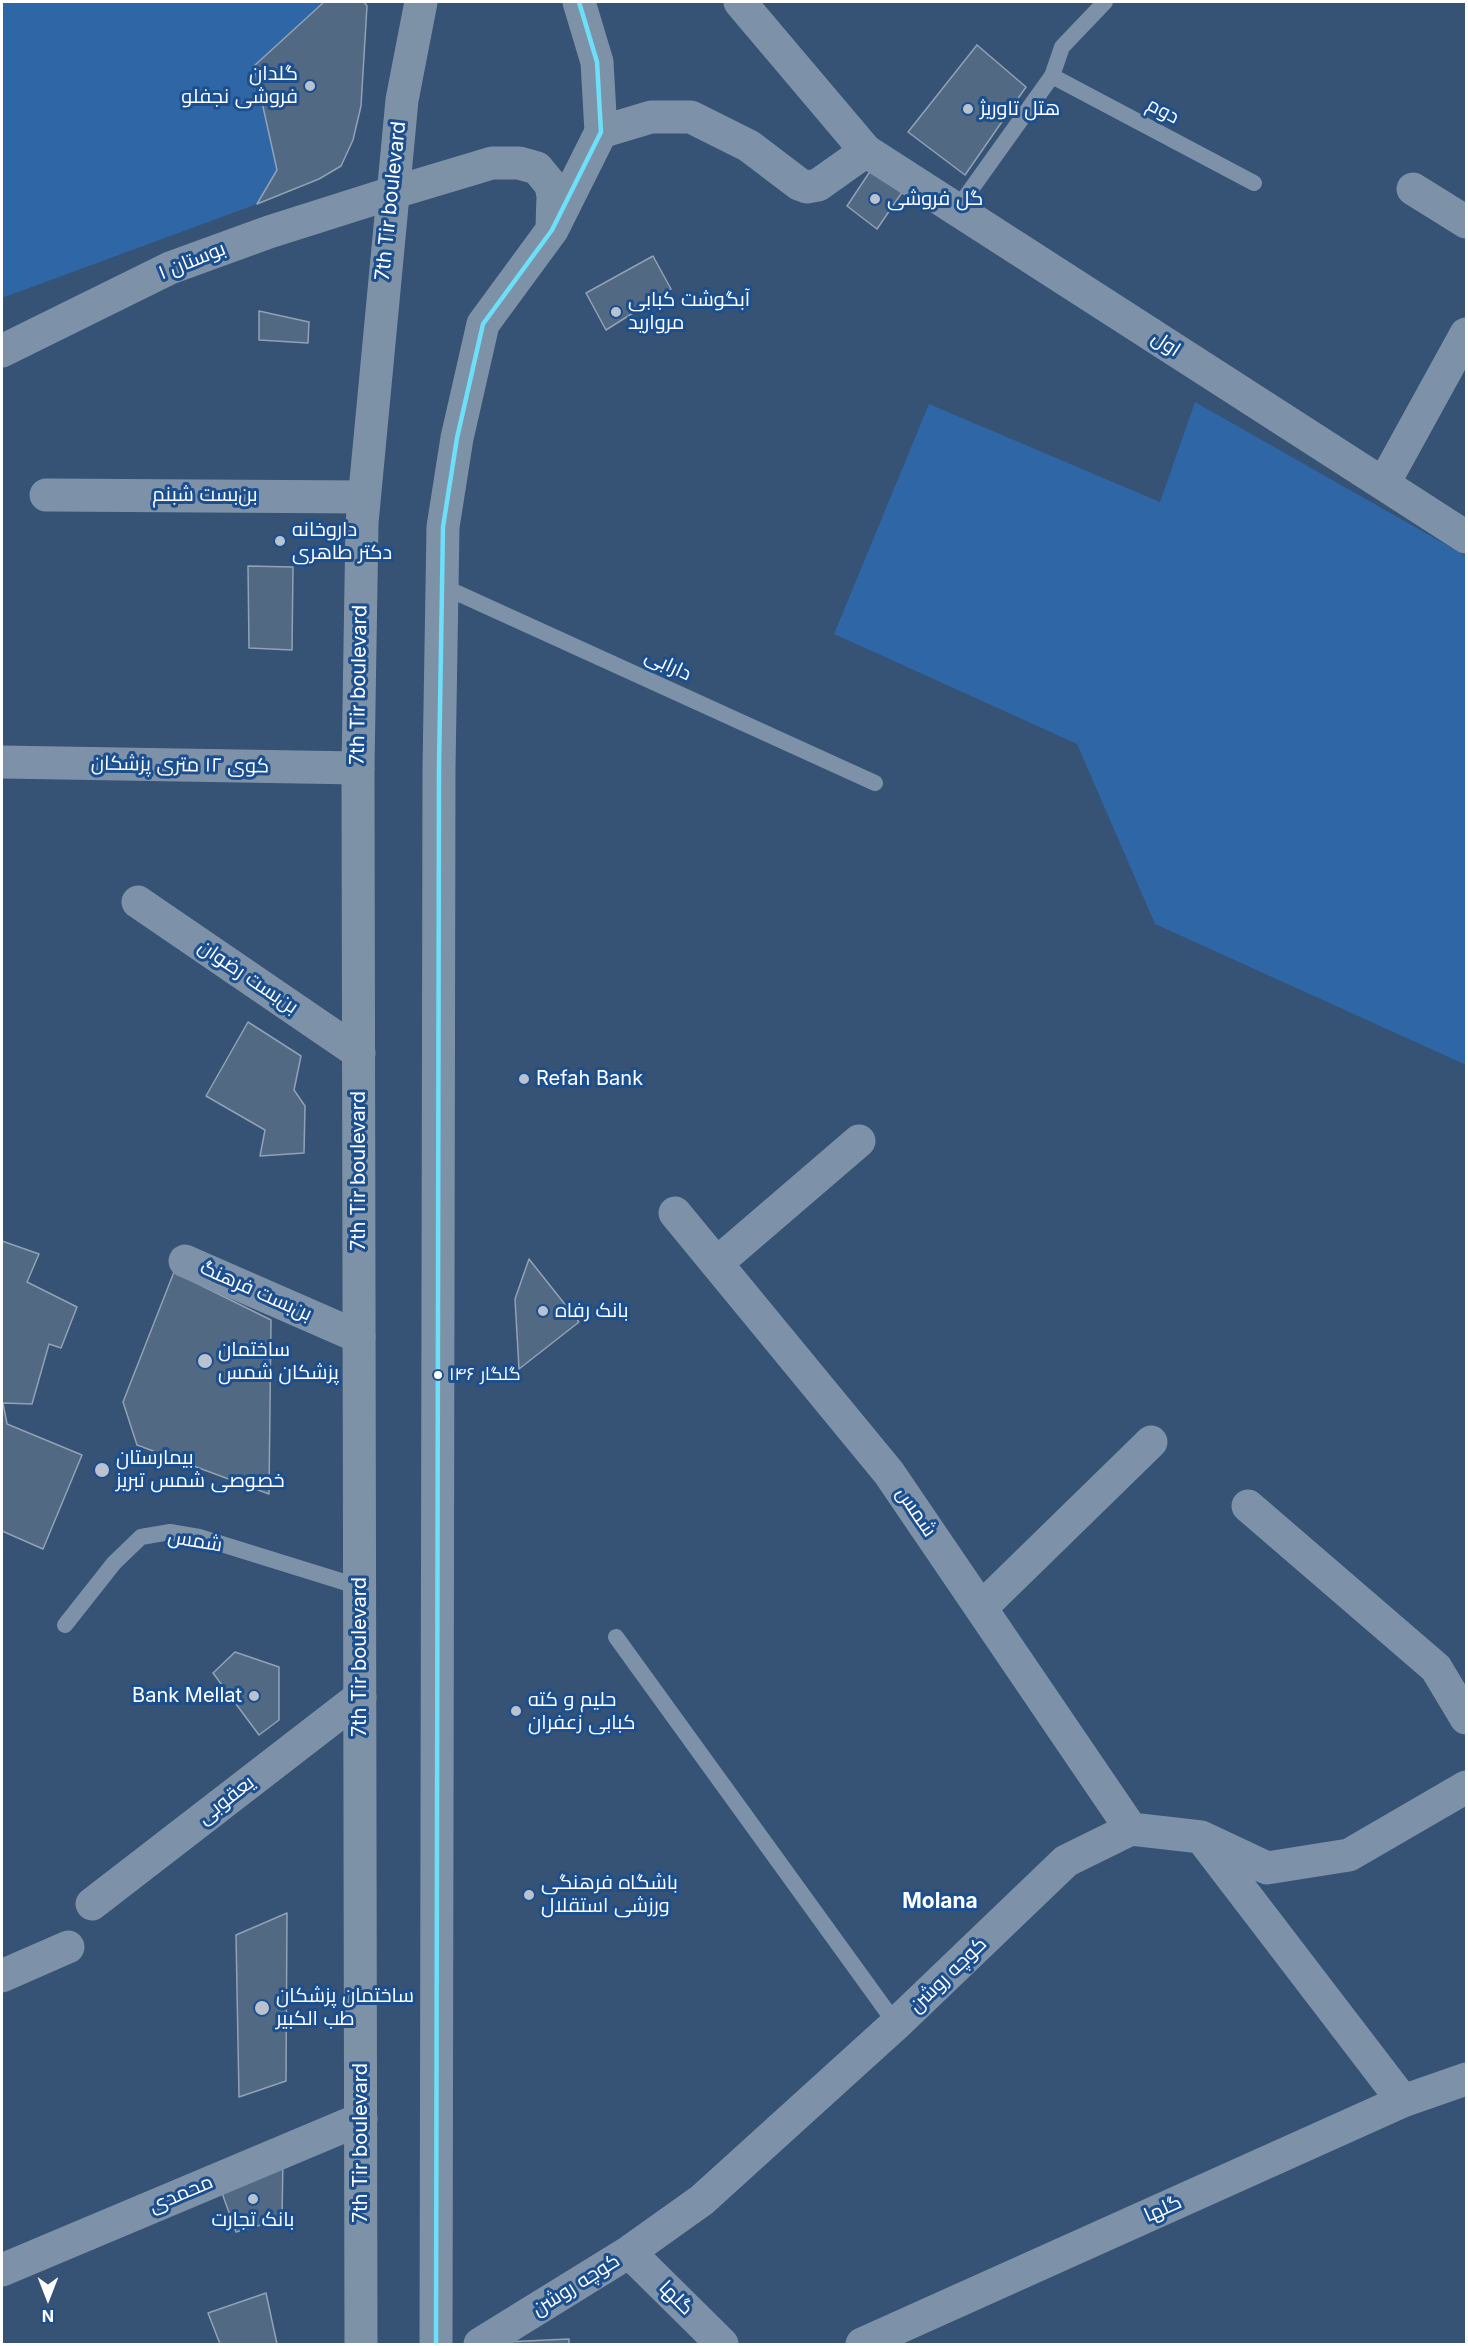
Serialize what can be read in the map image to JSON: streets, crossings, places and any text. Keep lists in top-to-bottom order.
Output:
{
  "streets": {
    "highway": ["7th Tir boulevard"],
    "street": [
      "بوستان ۱",
      "اول",
      "بن‌بست شبنم",
      "کوی ۱۲ متری پزشکان",
      "بن‌بست رضوان",
      "بن‌بست فرهنگ",
      "شمس",
      "یعقوبی",
      "کوچه روشن",
      "محمدی",
      "گلها"
    ],
    "lane": ["دوم", "دارابی"]
  },
  "crossings": [
    ["7th Tir boulevard", "بوستان ۱"],
    ["7th Tir boulevard", "بن‌بست شبنم"],
    ["7th Tir boulevard", "کوی ۱۲ متری پزشکان"],
    ["7th Tir boulevard", "بن‌بست رضوان"],
    ["7th Tir boulevard", "بن‌بست فرهنگ"],
    ["7th Tir boulevard", "شمس"],
    ["7th Tir boulevard", "یعقوبی"],
    ["7th Tir boulevard", "محمدی"],
    ["شمس", "کوچه روشن"],
    ["کوچه روشن", "گلها"]
  ],
  "districts": ["Molana"],
  "places": [
    "گلدان فروشی نجفلو",
    "هتل تاوریژ",
    "گل فروشی",
    "آبگوشت کبابی مروارید",
    "داروخانه دکتر طاهری",
    "Refah Bank",
    "بانک رفاه",
    "ساختمان پزشکان شمس",
    "گلگار ۱۴۶",
    "بیمارستان خصوصی شمس تبریز",
    "Bank Mellat",
    "حلیم و کته کبابی زعفران",
    "باشگاه فرهنگی ورزشی استقلال",
    "ساختمان پزشکان طب الکبیر",
    "بانک تجارت"
  ],
  "north": "bottom"
}
